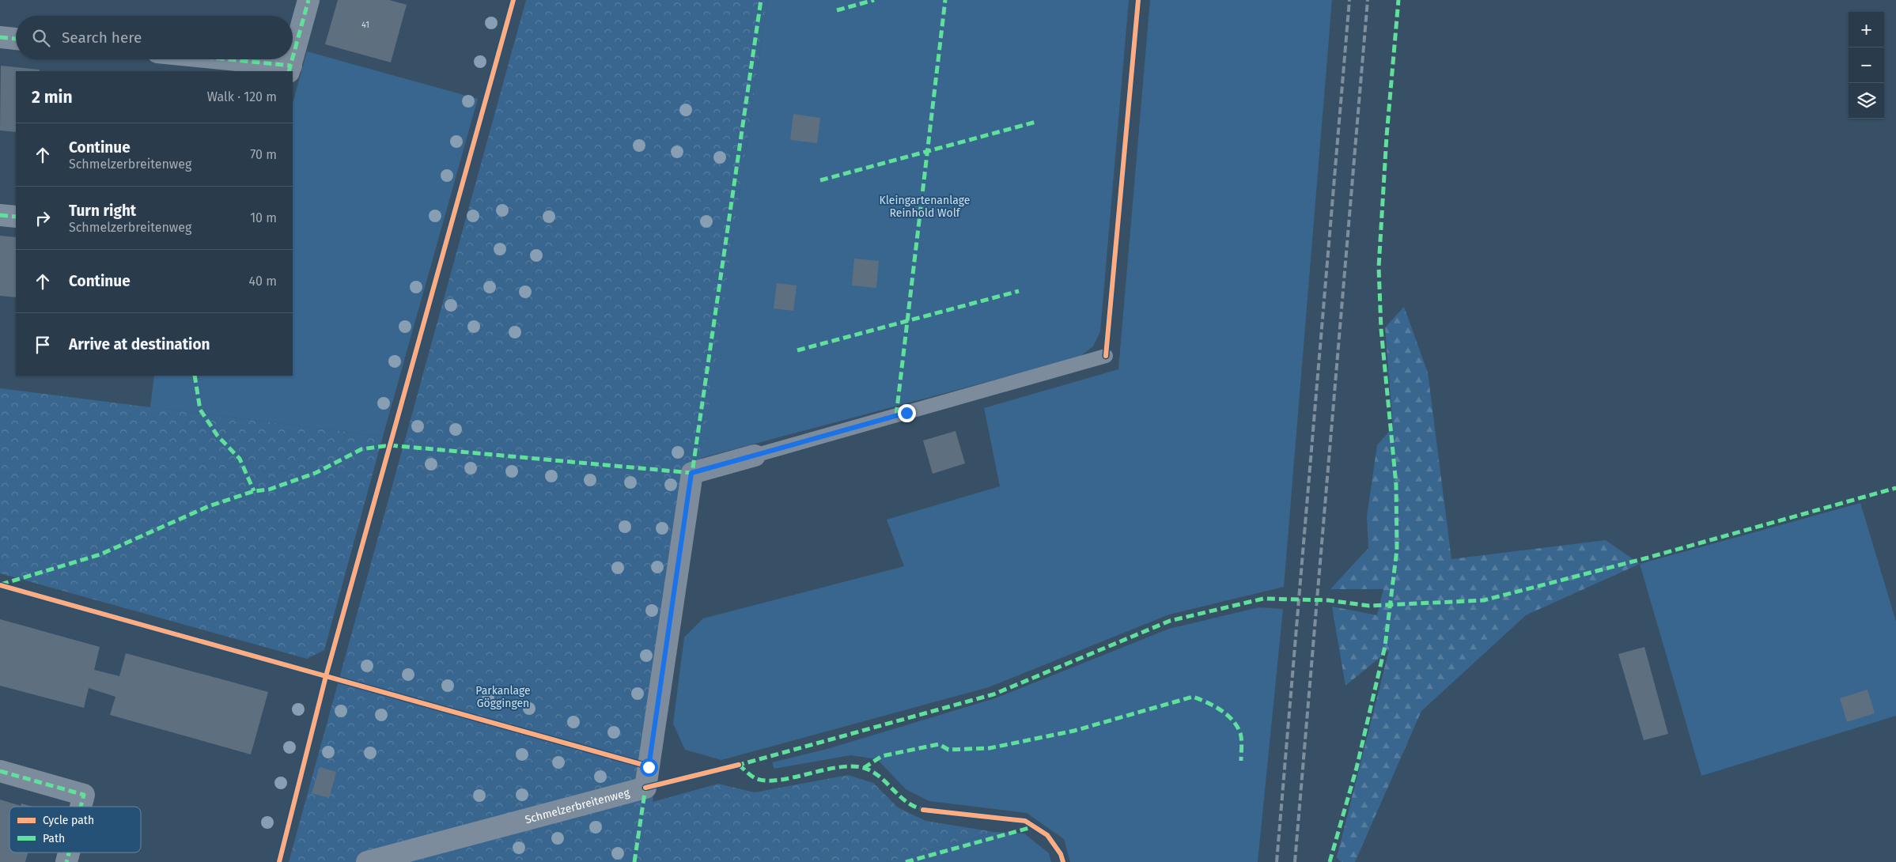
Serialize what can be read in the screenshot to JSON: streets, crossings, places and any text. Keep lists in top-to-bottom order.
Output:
{
  "streets": {
    "street": ["Schmelzerbreitenweg"]
  },
  "parks": ["Kleingartenanlage Reinhold Wolf", "Parkanlage Göggingen"],
  "house_numbers": ["41"],
  "legend": ["Cycle path", "Path"],
  "page": {
    "map_buttons": ["+", "−"],
    "search": "Search here",
    "heading": ["2 min", "Walk · 120 m"],
    "list": [
      ["Continue", "Schmelzerbreitenweg", "70 m"],
      ["Turn right", "Schmelzerbreitenweg", "10 m"],
      ["Continue", "40 m"],
      "Arrive at destination"
    ]
  }
}
